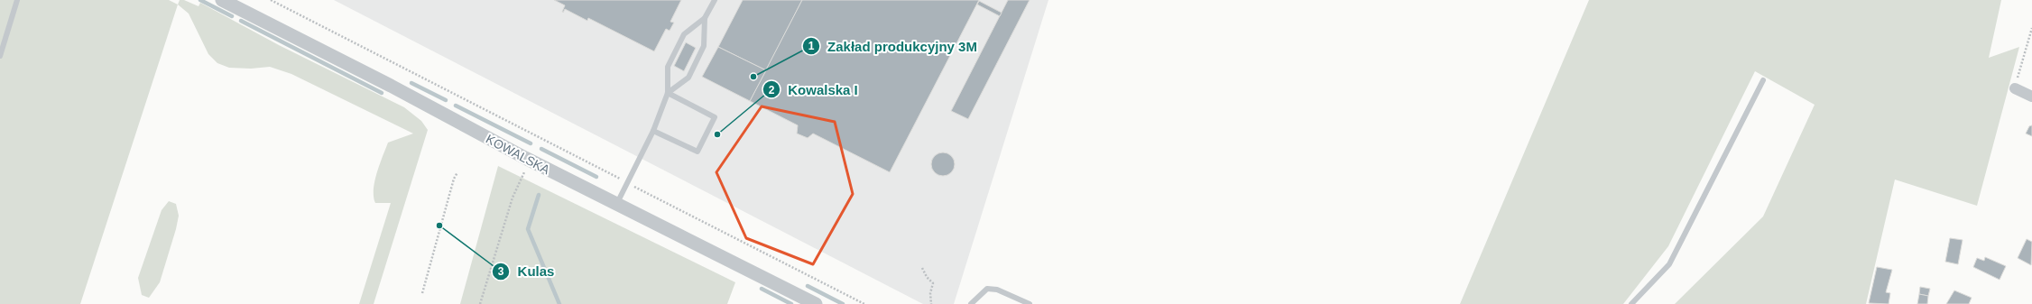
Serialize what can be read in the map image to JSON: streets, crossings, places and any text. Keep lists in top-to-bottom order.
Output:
{
  "streets": {
    "street": ["KOWALSKA"]
  },
  "places": ["Zakład produkcyjny 3M", "Kowalska I", "Kulas"]
}
